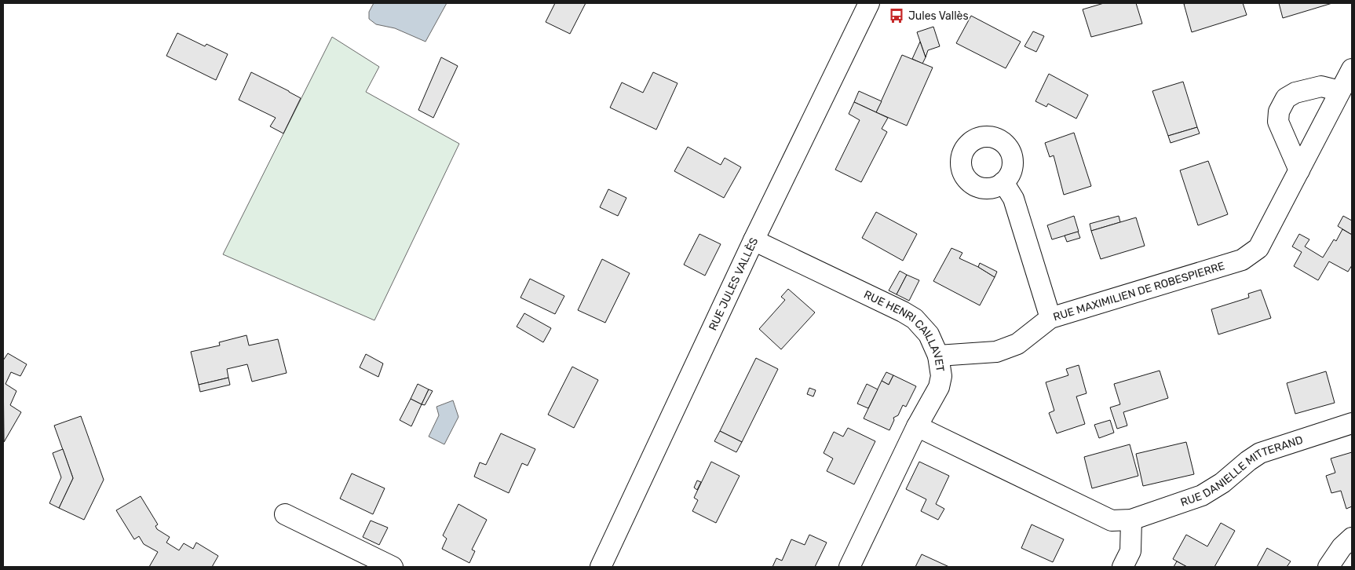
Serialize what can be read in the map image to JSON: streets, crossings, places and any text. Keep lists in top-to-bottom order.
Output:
{
  "streets": {
    "street": [
      "RUE JULES VALLÈS",
      "RUE MAXIMILIEN DE ROBESPIERRE",
      "RUE HENRI CAILLAVET",
      "RUE DANIELLE MITTERAND"
    ]
  },
  "crossings": [
    ["RUE JULES VALLÈS", "RUE HENRI CAILLAVET"],
    ["RUE MAXIMILIEN DE ROBESPIERRE", "RUE HENRI CAILLAVET"],
    ["RUE HENRI CAILLAVET", "RUE DANIELLE MITTERAND"]
  ],
  "places": {
    "bus stop": ["Jules Vallès"]
  }
}
